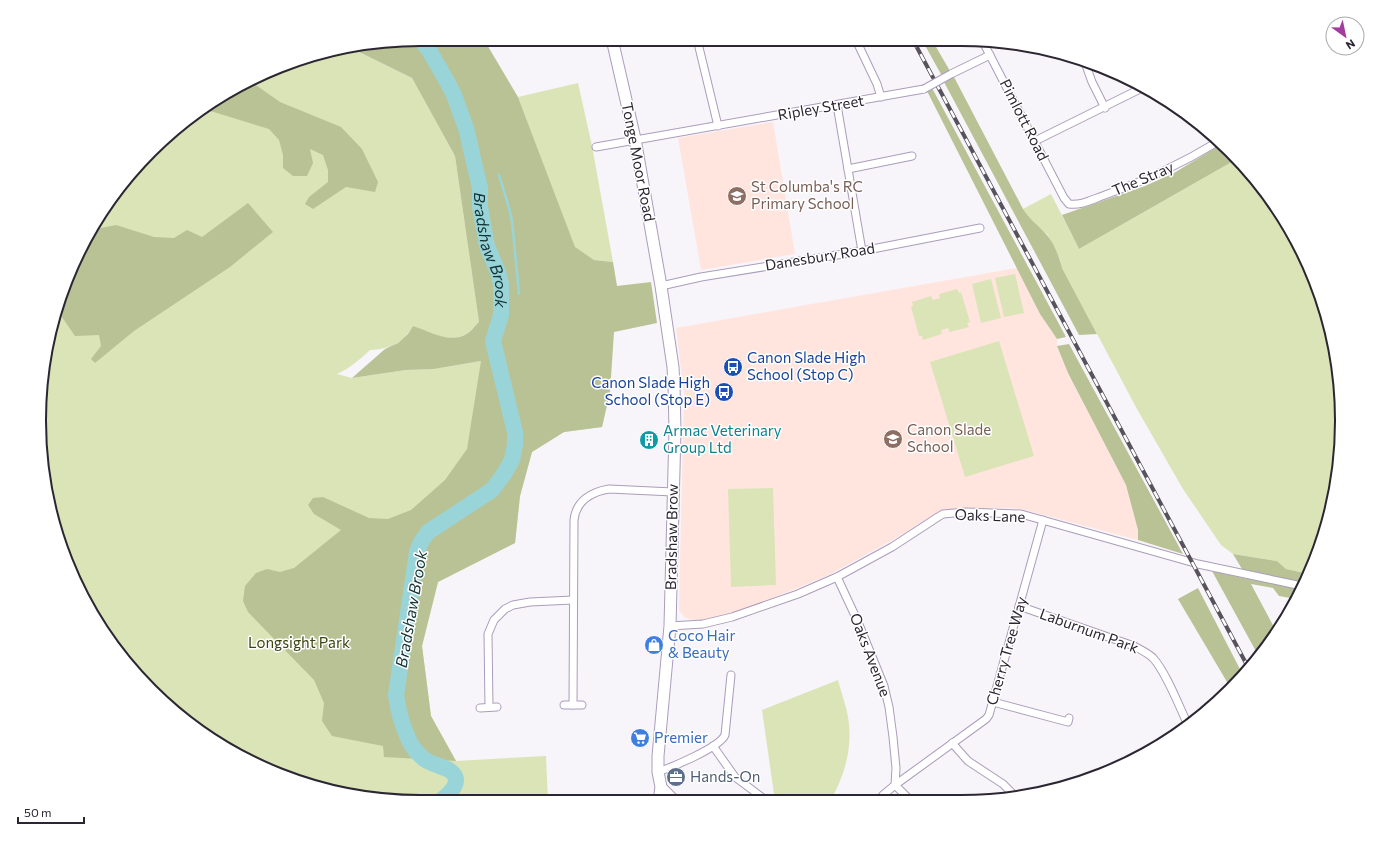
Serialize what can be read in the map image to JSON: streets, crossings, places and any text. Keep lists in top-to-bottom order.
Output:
{
  "streets": {
    "main road": ["Tonge Moor Road", "Bradshaw Brow"],
    "street": [
      "Ripley Street",
      "Pimlott Road",
      "The Stray",
      "Danesbury Road",
      "Oaks Lane",
      "Laburnum Park",
      "Cherry Tree Way",
      "Oaks Avenue"
    ]
  },
  "crossings": [
    ["Ripley Street", "Pimlott Road"],
    ["Ripley Street", "Tonge Moor Road"],
    ["Pimlott Road", "The Stray"],
    ["Tonge Moor Road", "Danesbury Road"],
    ["Tonge Moor Road", "Bradshaw Brow"],
    ["Danesbury Road", "Bradshaw Brow"],
    ["Oaks Lane", "Bradshaw Brow"],
    ["Oaks Lane", "Cherry Tree Way"],
    ["Oaks Lane", "Oaks Avenue"],
    ["Laburnum Park", "Cherry Tree Way"],
    ["Cherry Tree Way", "Oaks Avenue"]
  ],
  "water": ["Bradshaw Brook"],
  "parks": ["Longsight Park"],
  "places": {
    "school or university": ["St Columba's RC Primary School", "Canon Slade School"],
    "bus stop": ["Canon Slade High School (Stop C)", "Canon Slade High School (Stop E)"],
    "building": ["Armac Veterinary Group Ltd"],
    "shop": ["Coco Hair & Beauty"],
    "supermarket": ["Premier"],
    "office": ["Hands-On"]
  },
  "scale_bar": "50 m",
  "north": "bottom right"
}
